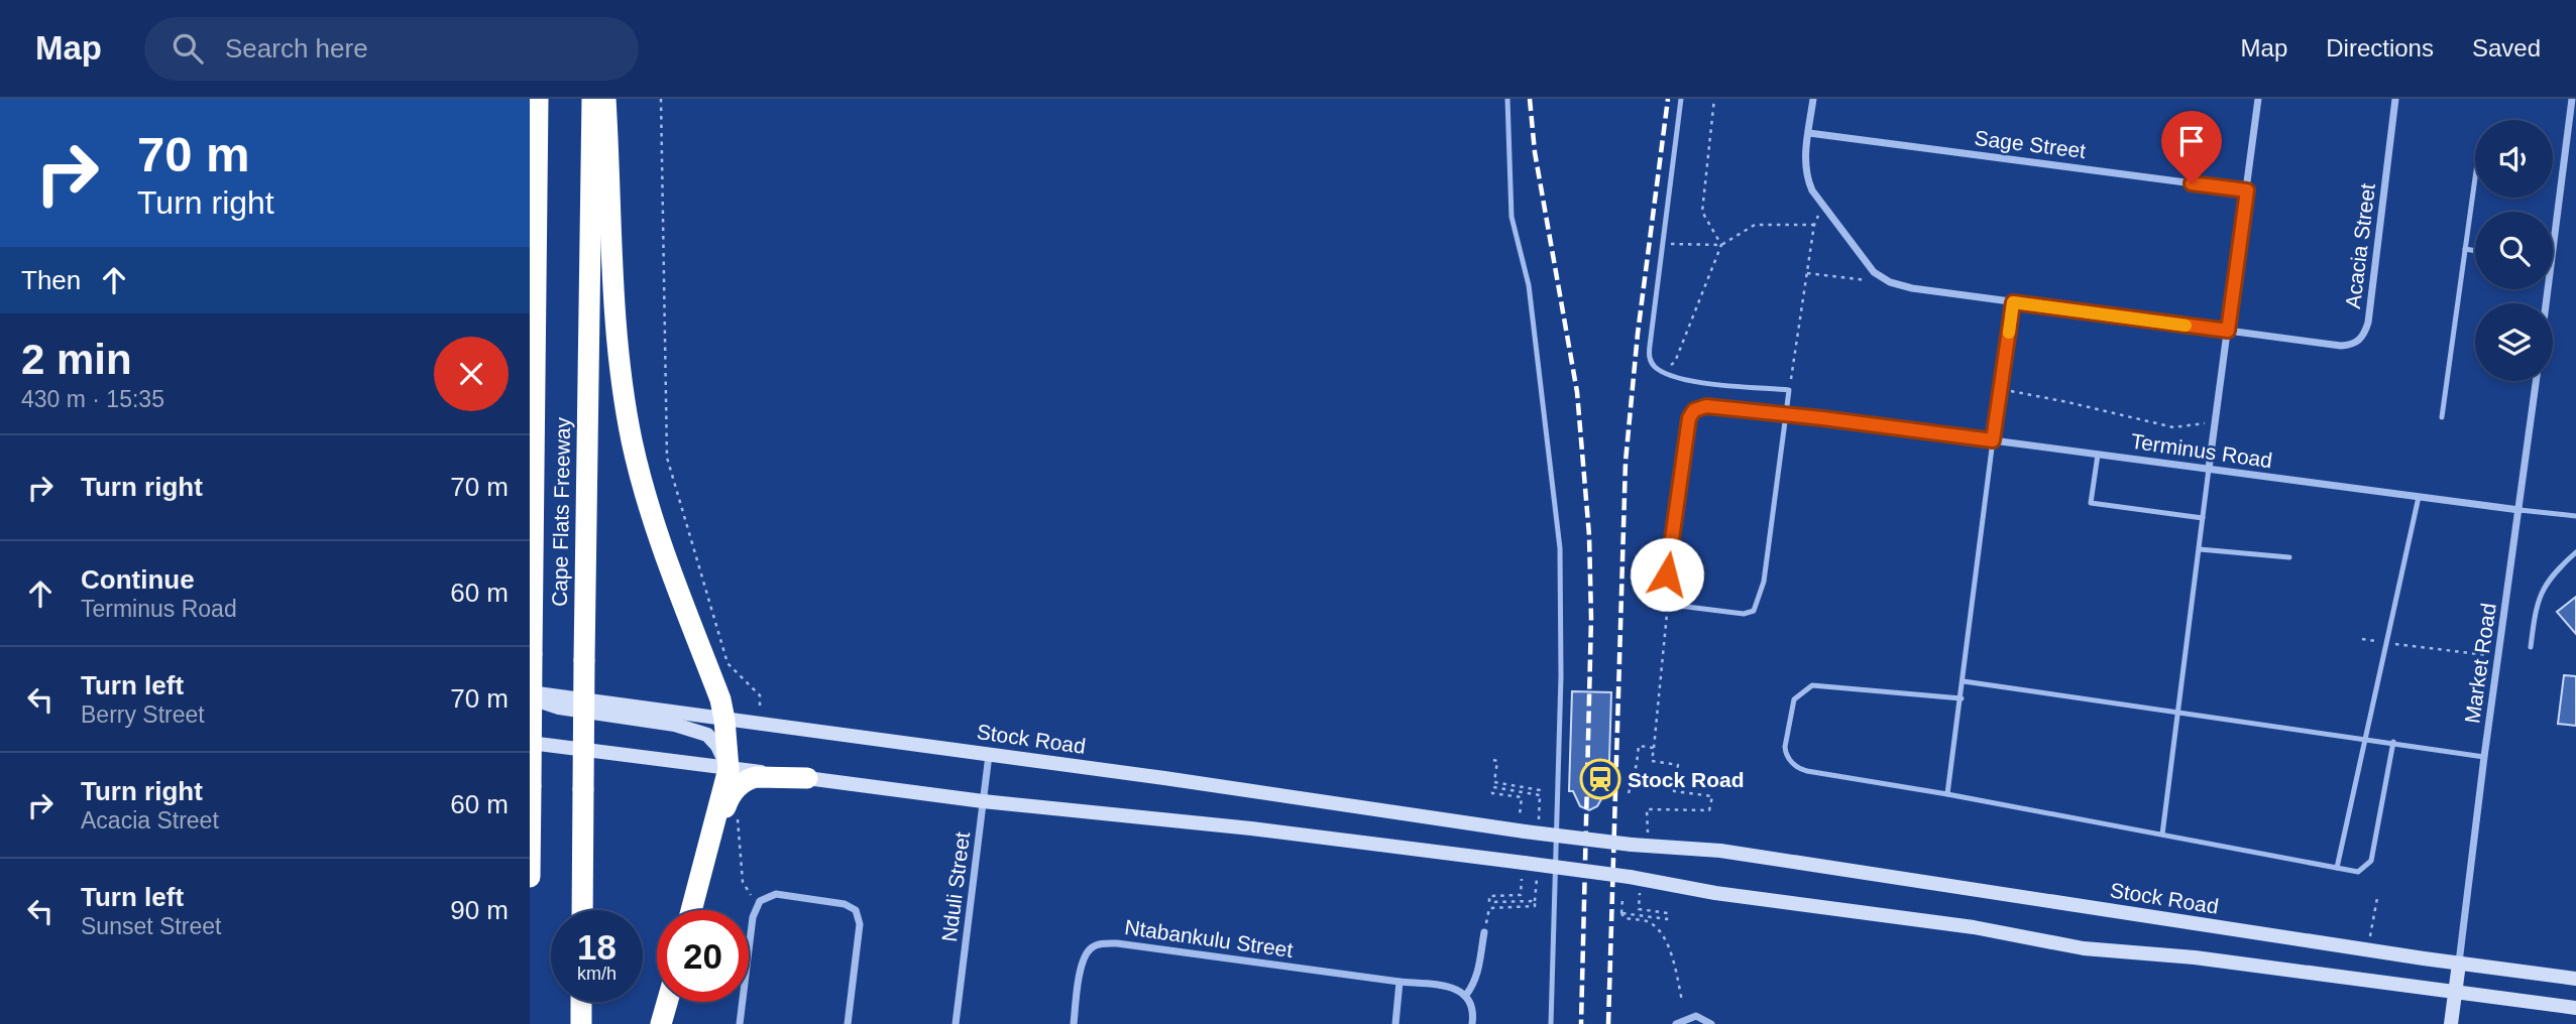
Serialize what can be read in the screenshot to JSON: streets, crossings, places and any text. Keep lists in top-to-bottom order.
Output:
{
  "streets": {
    "highway": ["Cape Flats Freeway"],
    "main road": ["Stock Road"],
    "street": [
      "Sage Street",
      "Acacia Street",
      "Terminus Road",
      "Market Road",
      "Nduli Street",
      "Ntabankulu Street"
    ]
  },
  "crossings": [
    ["Terminus Road", "Market Road"],
    ["Market Road", "Stock Road"],
    ["Stock Road", "Nduli Street"]
  ],
  "places": {
    "station": ["Stock Road"]
  },
  "page": {
    "header": "Map",
    "search": "Search here",
    "nav": ["Map", "Directions", "Saved"],
    "turn": ["70 m", "Turn right"],
    "then": "Then",
    "heading": ["2 min", "430 m · 15:35"],
    "list": [
      {
        "name": "Turn right",
        "value": "70 m"
      },
      {
        "name": "Continue",
        "note": "Terminus Road",
        "value": "60 m"
      },
      {
        "name": "Turn left",
        "note": "Berry Street",
        "value": "70 m"
      },
      {
        "name": "Turn right",
        "note": "Acacia Street",
        "value": "60 m"
      },
      {
        "name": "Turn left",
        "note": "Sunset Street",
        "value": "90 m"
      }
    ],
    "speed": "18 km/h",
    "limit": "20"
  }
}
